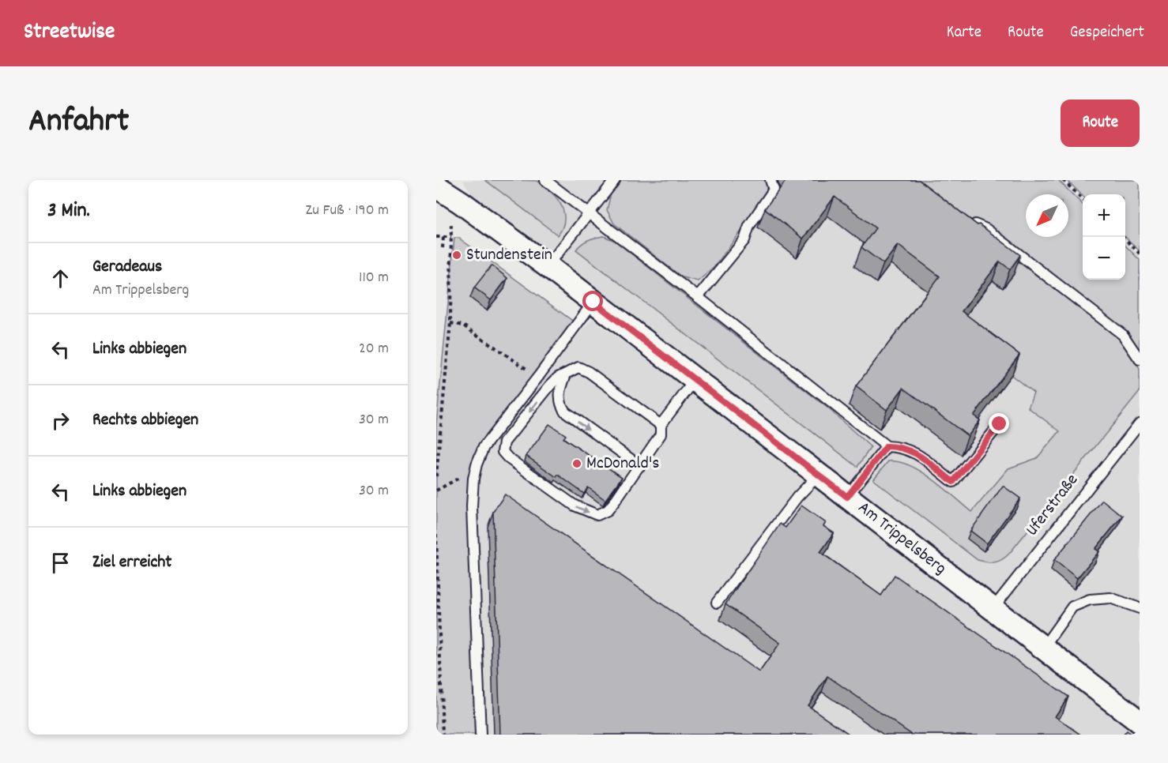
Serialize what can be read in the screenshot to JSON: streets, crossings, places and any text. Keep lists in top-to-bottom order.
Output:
{
  "streets": {
    "street": ["Am Trippelsberg"],
    "lane": ["Uferstraße"]
  },
  "crossings": [
    ["Uferstraße", "Am Trippelsberg"]
  ],
  "places": ["Stundenstein", "McDonald's"],
  "north": "bottom left",
  "page": {
    "header": "Streetwise",
    "nav": ["Karte", "Route", "Gespeichert"],
    "title": "Anfahrt",
    "buttons": "Route",
    "heading": ["3 Min.", "Zu Fuß · 190 m"],
    "map_buttons": ["+", "−"],
    "list": [
      ["Geradeaus", "Am Trippelsberg", "110 m"],
      ["Links abbiegen", "20 m"],
      ["Rechts abbiegen", "30 m"],
      ["Links abbiegen", "30 m"],
      "Ziel erreicht"
    ]
  }
}
